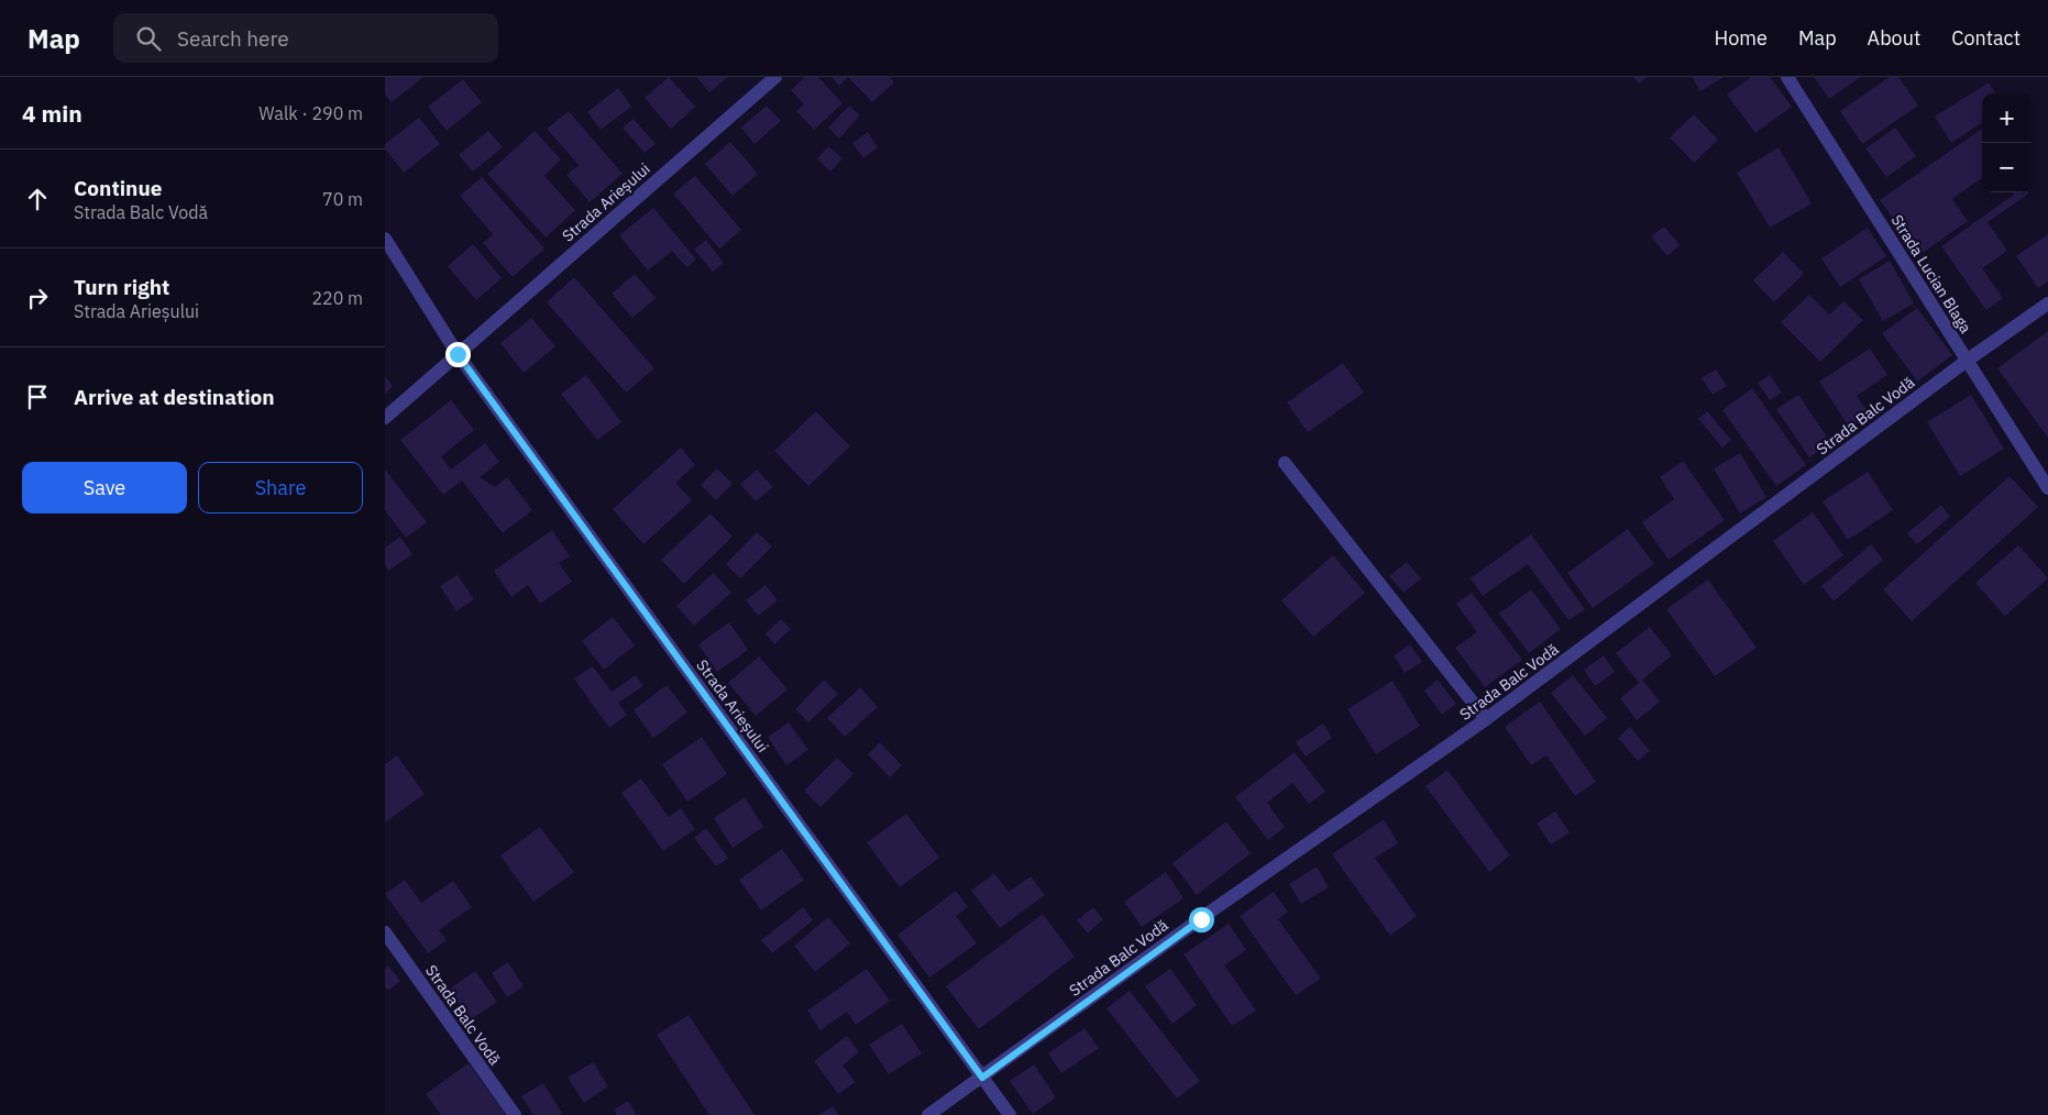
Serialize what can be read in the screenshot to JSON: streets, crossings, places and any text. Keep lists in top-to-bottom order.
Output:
{
  "streets": {
    "street": ["Strada Arieșului", "Strada Lucian Blaga", "Strada Balc Vodă"]
  },
  "crossings": [
    ["Strada Arieșului", "Strada Balc Vodă"],
    ["Strada Lucian Blaga", "Strada Balc Vodă"]
  ],
  "page": {
    "header": "Map",
    "search": "Search here",
    "nav": [
      "Home",
      "Map",
      "About",
      "Contact"
    ],
    "heading": ["4 min", "Walk · 290 m"],
    "map_buttons": ["+", "−"],
    "list": [
      ["Continue", "Strada Balc Vodă", "70 m"],
      ["Turn right", "Strada Arieșului", "220 m"],
      "Arrive at destination"
    ],
    "buttons": ["Save", "Share"]
  }
}
